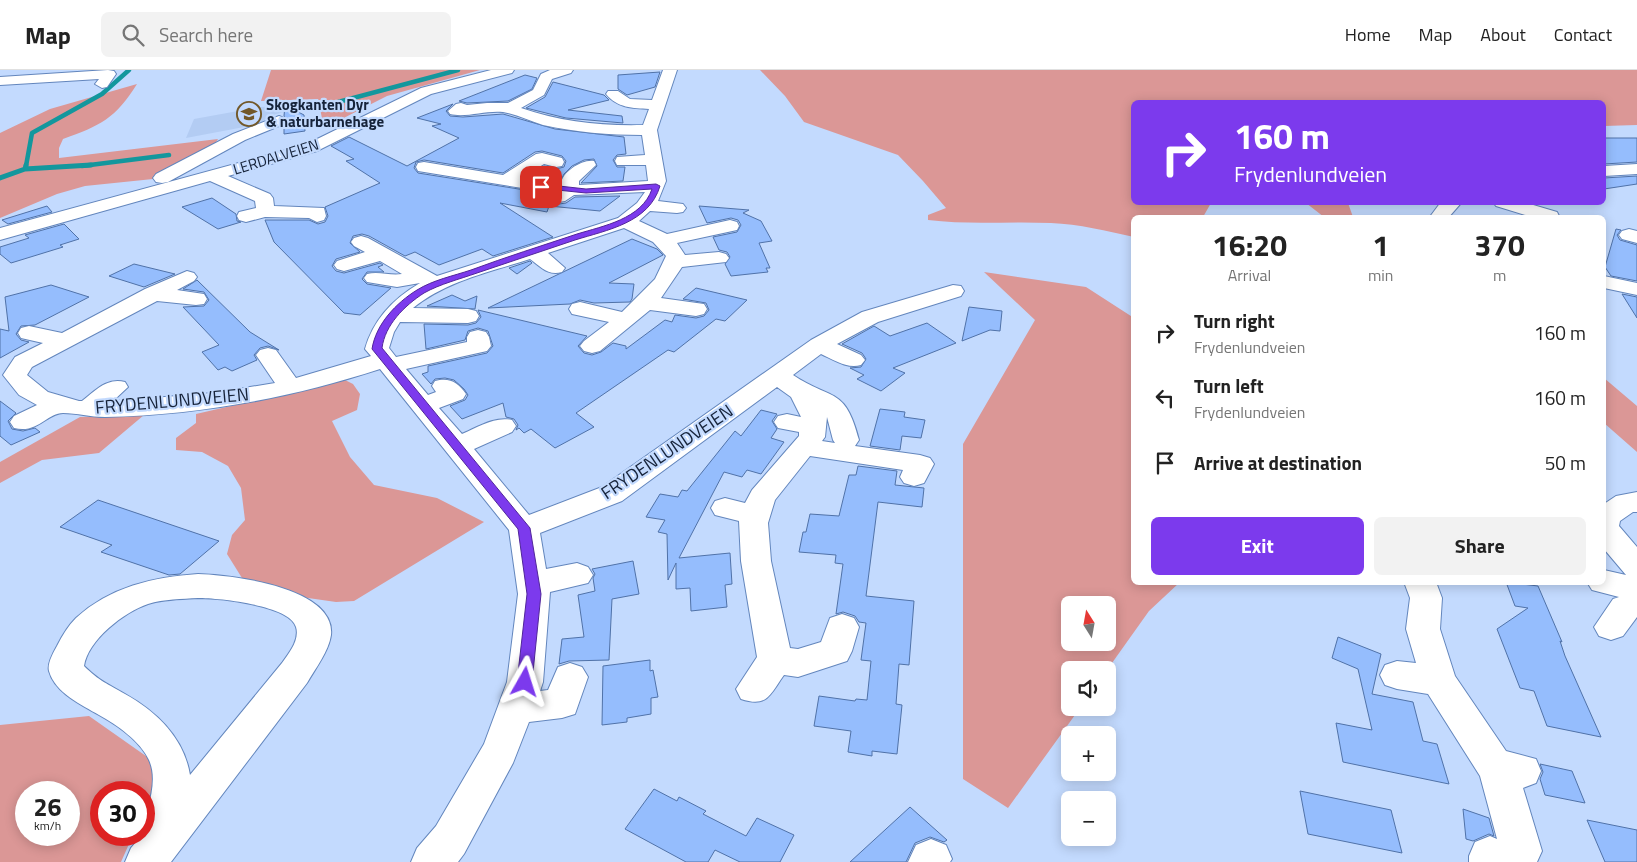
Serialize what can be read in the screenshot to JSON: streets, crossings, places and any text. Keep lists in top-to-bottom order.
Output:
{
  "streets": {
    "street": ["LERDALVEIEN", "FRYDENLUNDVEIEN"]
  },
  "places": {
    "school or university": ["Skogkanten Dyr & naturbarnehage"]
  },
  "north": "top",
  "page": {
    "header": "Map",
    "search": "Search here",
    "nav": [
      "Home",
      "Map",
      "About",
      "Contact"
    ],
    "turn": ["160 m", "Frydenlundveien"],
    "eta": [
      "16:20",
      "Arrival",
      "1",
      "min",
      "370",
      "m"
    ],
    "list": [
      {
        "name": "Turn right",
        "note": "Frydenlundveien",
        "value": "160 m"
      },
      {
        "name": "Turn left",
        "note": "Frydenlundveien",
        "value": "160 m"
      },
      {
        "name": "Arrive at destination",
        "value": "50 m"
      }
    ],
    "buttons": ["Exit", "Share"],
    "map_buttons": ["+", "−"],
    "speed": "26 km/h",
    "limit": "30"
  }
}
